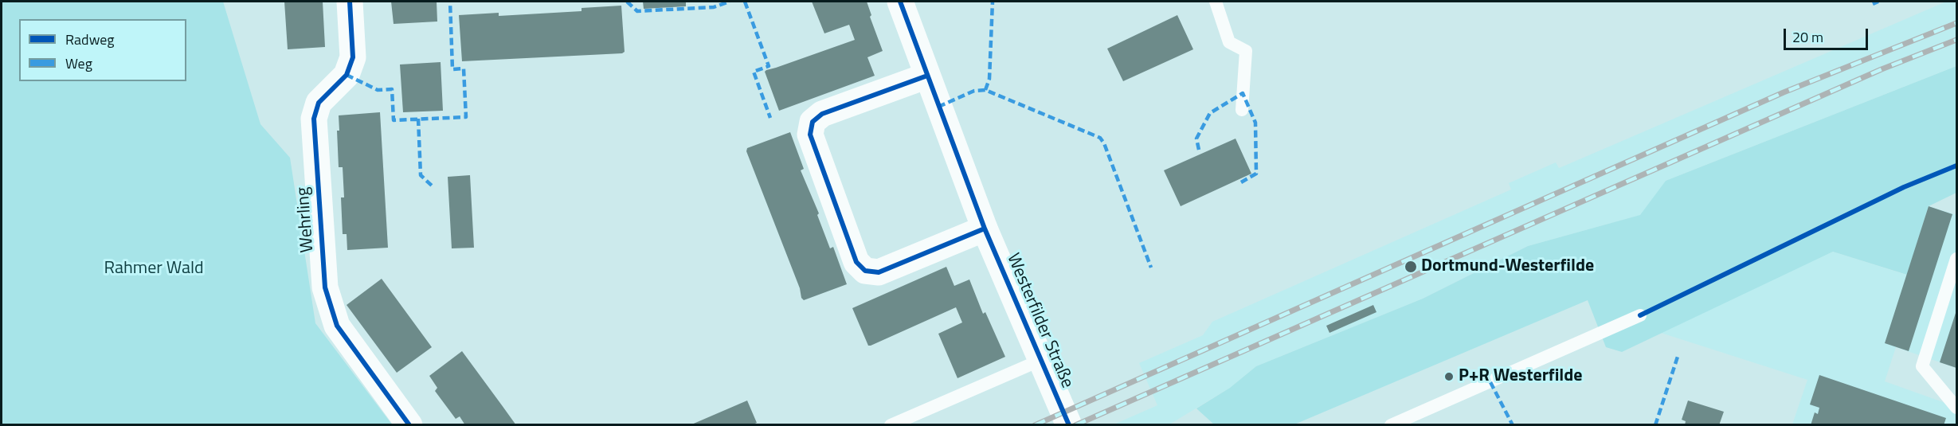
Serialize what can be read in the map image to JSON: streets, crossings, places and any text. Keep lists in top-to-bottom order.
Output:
{
  "streets": {
    "street": ["Wehrling", "Westerfilder Straße"]
  },
  "parks": ["Rahmer Wald"],
  "places": ["Dortmund-Westerfilde", "P+R Westerfilde"],
  "legend": ["Radweg", "Weg"],
  "scale_bar": "20 m"
}
